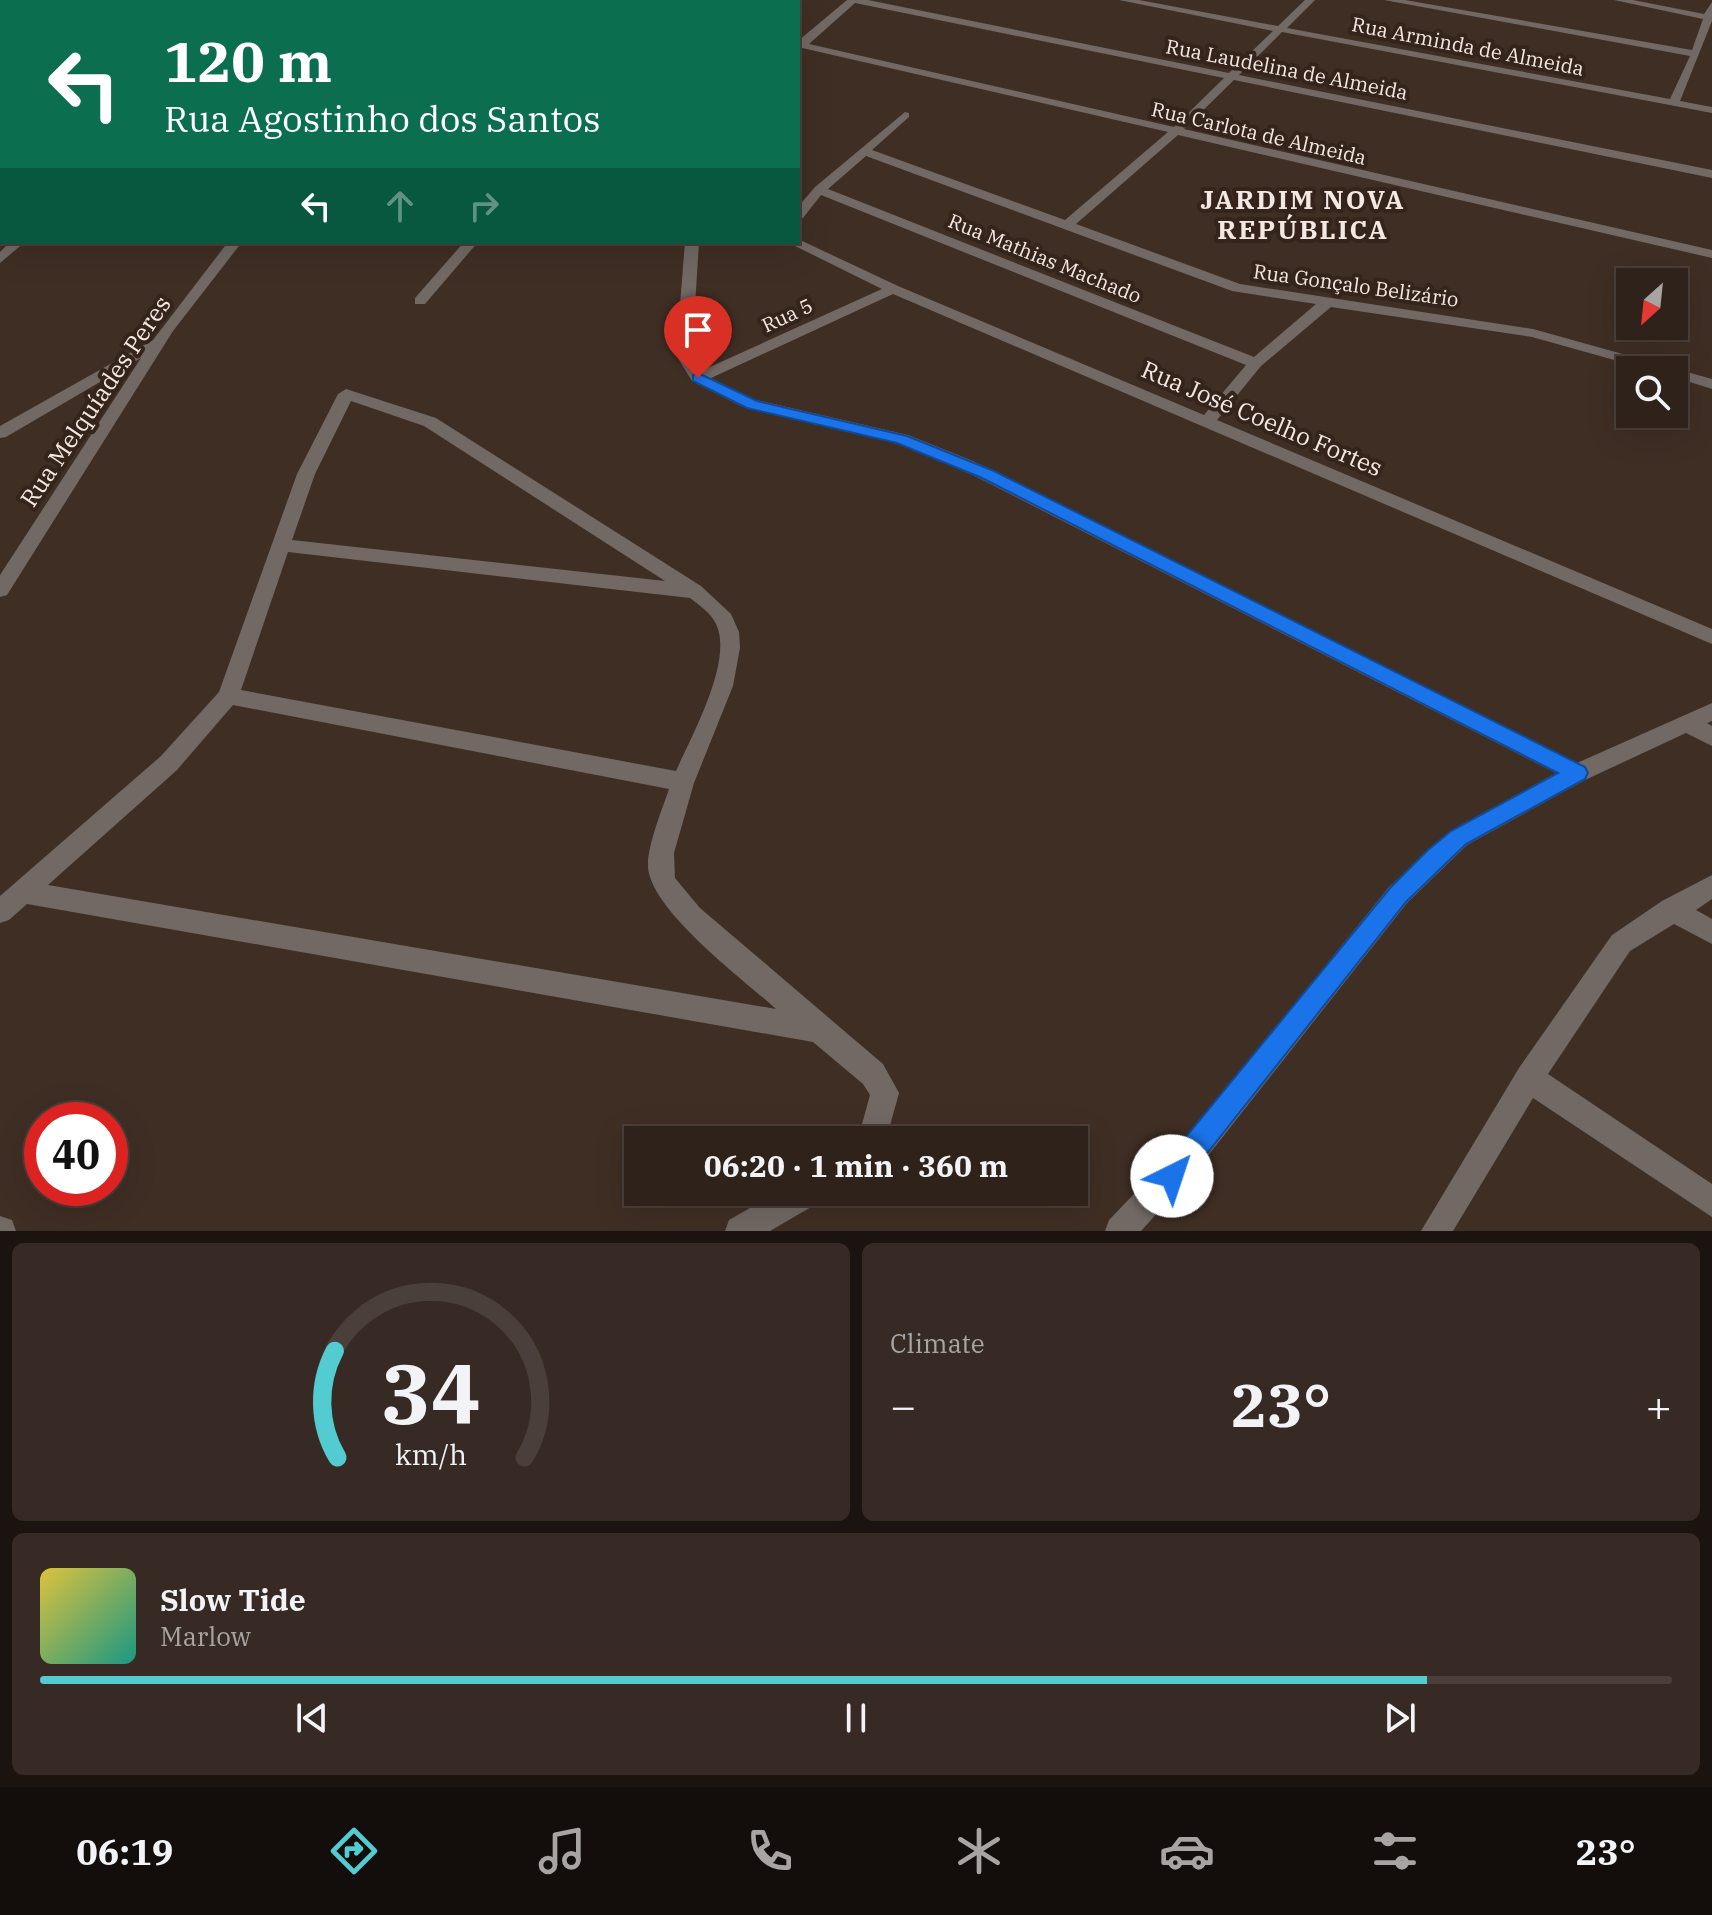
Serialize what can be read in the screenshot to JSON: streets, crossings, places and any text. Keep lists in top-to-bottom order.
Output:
{
  "streets": {
    "street": [
      "Rua Arminda de Almeida",
      "Rua Laudelina de Almeida",
      "Rua Carlota de Almeida",
      "Rua Mathias Machado",
      "Rua Gonçalo Belizário",
      "Rua 5",
      "Rua Melquíades Peres",
      "Rua José Coelho Fortes"
    ]
  },
  "crossings": [
    ["Rua 5", "Rua José Coelho Fortes"]
  ],
  "districts": ["JARDIM NOVA REPÚBLICA"],
  "north": "bottom left",
  "page": {
    "turn": ["120 m", "Rua Agostinho dos Santos"],
    "limit": "40",
    "trip": "06:20 · 1 min · 360 m",
    "tile": "Climate",
    "heat": ["−", "23°", "+"],
    "song": ["Slow Tide", "Marlow"],
    "tabs": ["06:19", "23°"],
    "gauge": ["34", "km/h"]
  }
}
